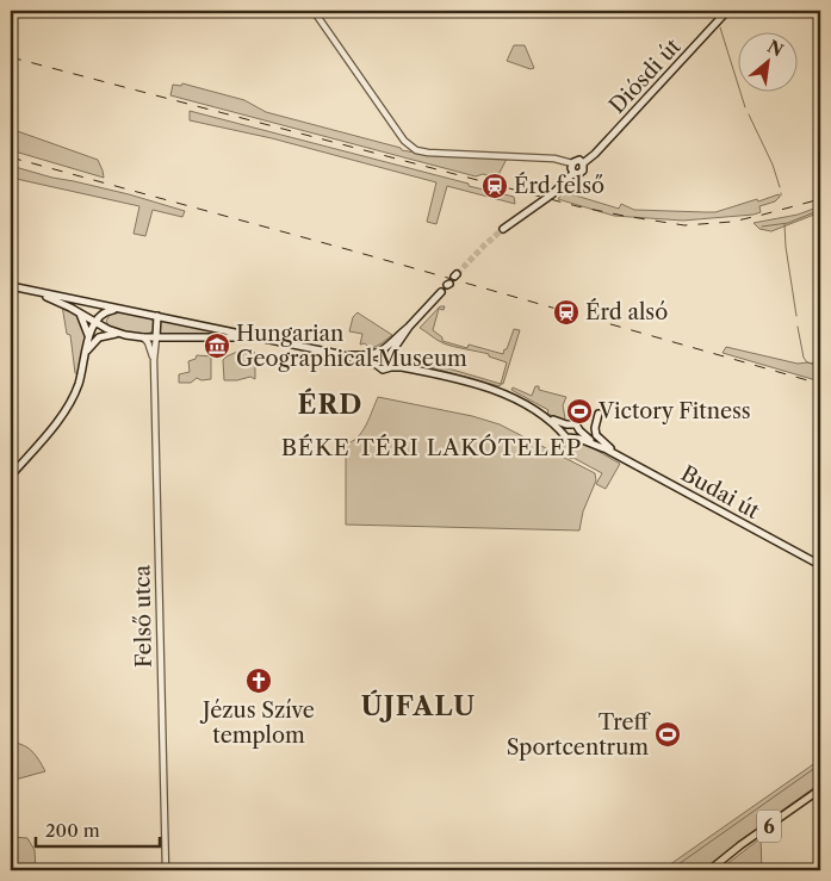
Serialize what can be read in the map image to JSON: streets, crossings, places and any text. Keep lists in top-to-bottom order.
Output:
{
  "streets": {
    "main road": ["Diósdi út", "Budai út", "6"],
    "street": ["Felső utca"]
  },
  "districts": ["ÉRD", "BÉKE TÉRI LAKÓTELEP", "ÚJFALU"],
  "places": {
    "station": ["Érd felső", "Érd alsó"],
    "museum": ["Hungarian Geographical Museum"],
    "sports": ["Victory Fitness", "Treff Sportcentrum"],
    "church": ["Jézus Szíve templom"]
  },
  "scale_bar": "200 m",
  "north": "top right"
}
